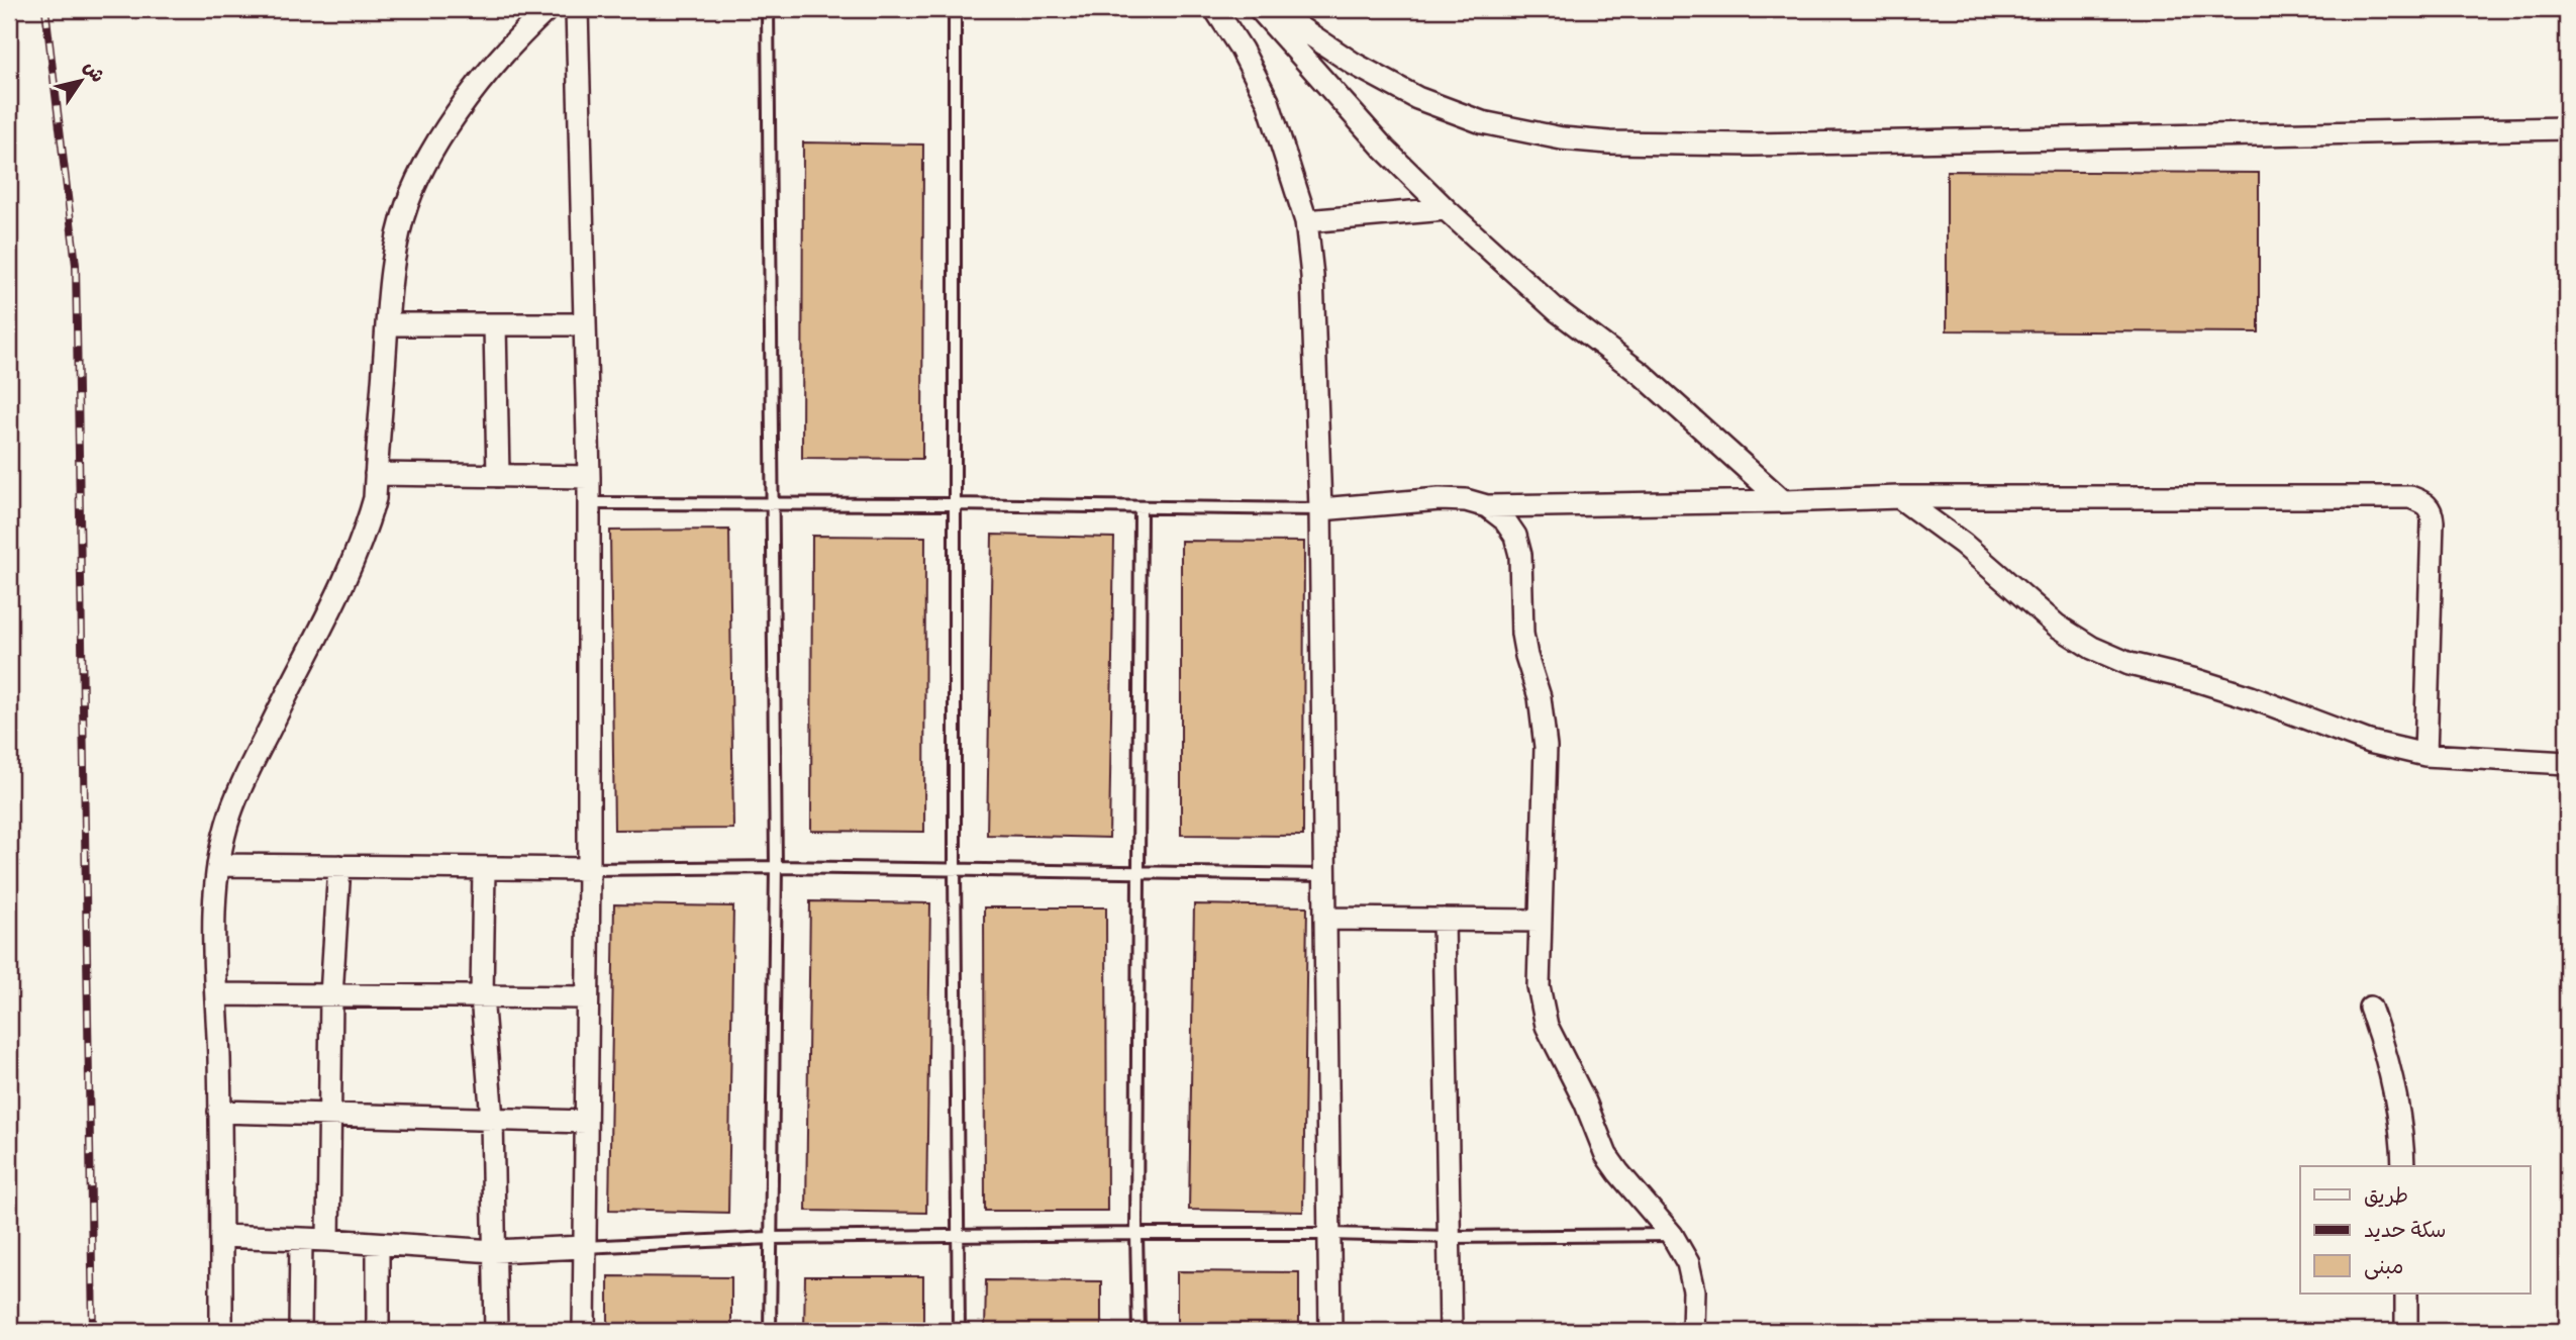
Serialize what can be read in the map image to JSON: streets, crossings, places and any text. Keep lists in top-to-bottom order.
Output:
{
  "legend": ["طريق", "سكة حديد", "مبنى"],
  "north": "top right"
}
